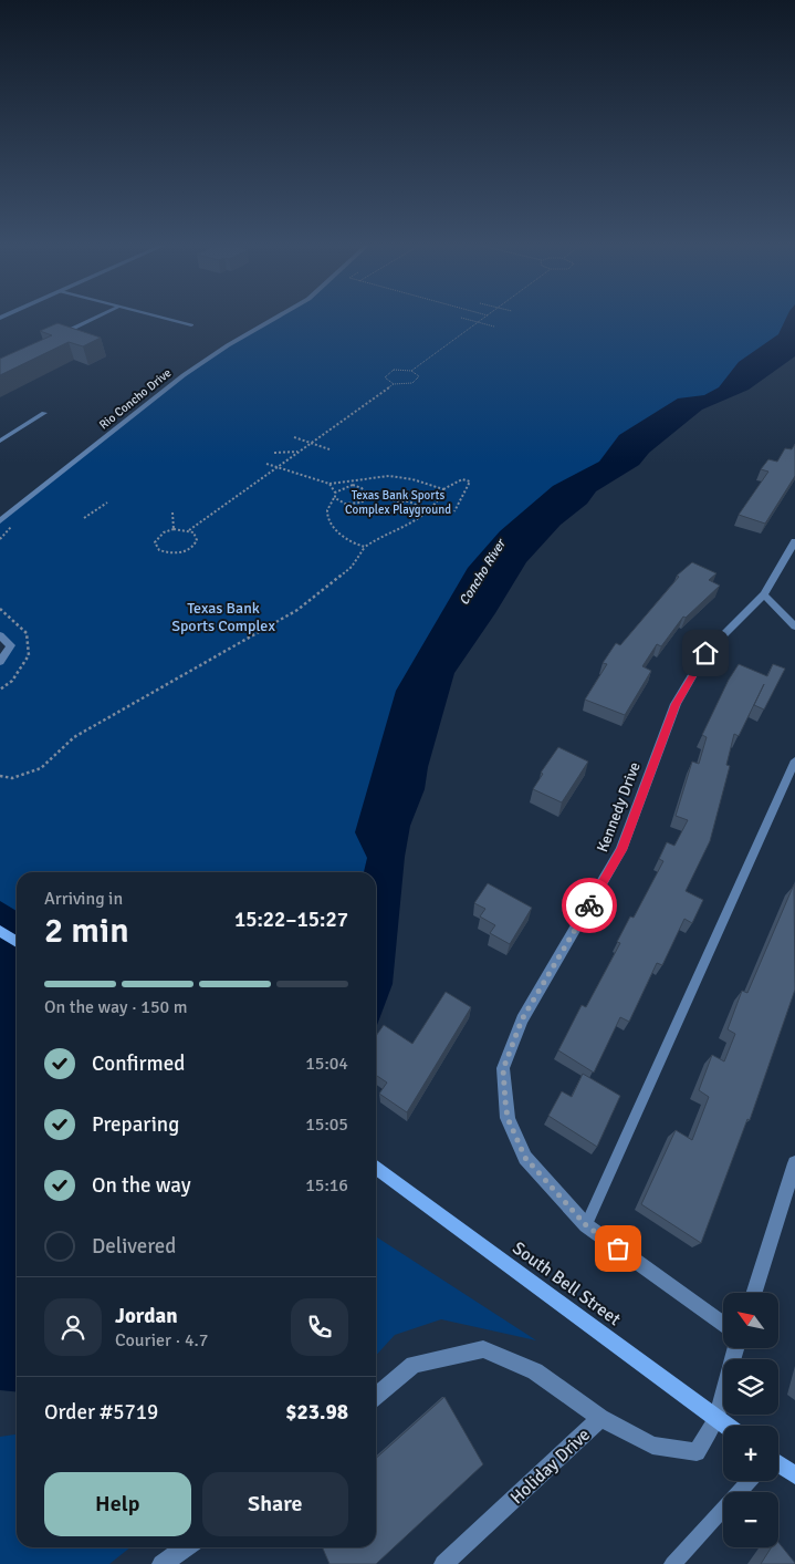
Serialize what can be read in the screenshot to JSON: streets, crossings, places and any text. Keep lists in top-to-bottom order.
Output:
{
  "streets": {
    "main road": ["South Bell Street"],
    "street": ["Rio Concho Drive", "Kennedy Drive", "Holiday Drive"]
  },
  "crossings": [
    ["South Bell Street", "Holiday Drive"]
  ],
  "water": ["Concho River"],
  "parks": ["Texas Bank Sports Complex Playground", "Texas Bank Sports Complex"],
  "north": "top left",
  "page": {
    "heading": ["2 min", "Arriving in", "15:22–15:27"],
    "panel": [
      "Jordan",
      "Courier · 4.7",
      "Order #5719",
      "$23.98"
    ],
    "bar": "On the way · 150 m",
    "list": [
      ["Confirmed", "15:04"],
      ["Preparing", "15:05"],
      ["On the way", "15:16"],
      "Delivered"
    ],
    "map_buttons": ["+", "−"],
    "buttons": ["Help", "Share"]
  }
}
